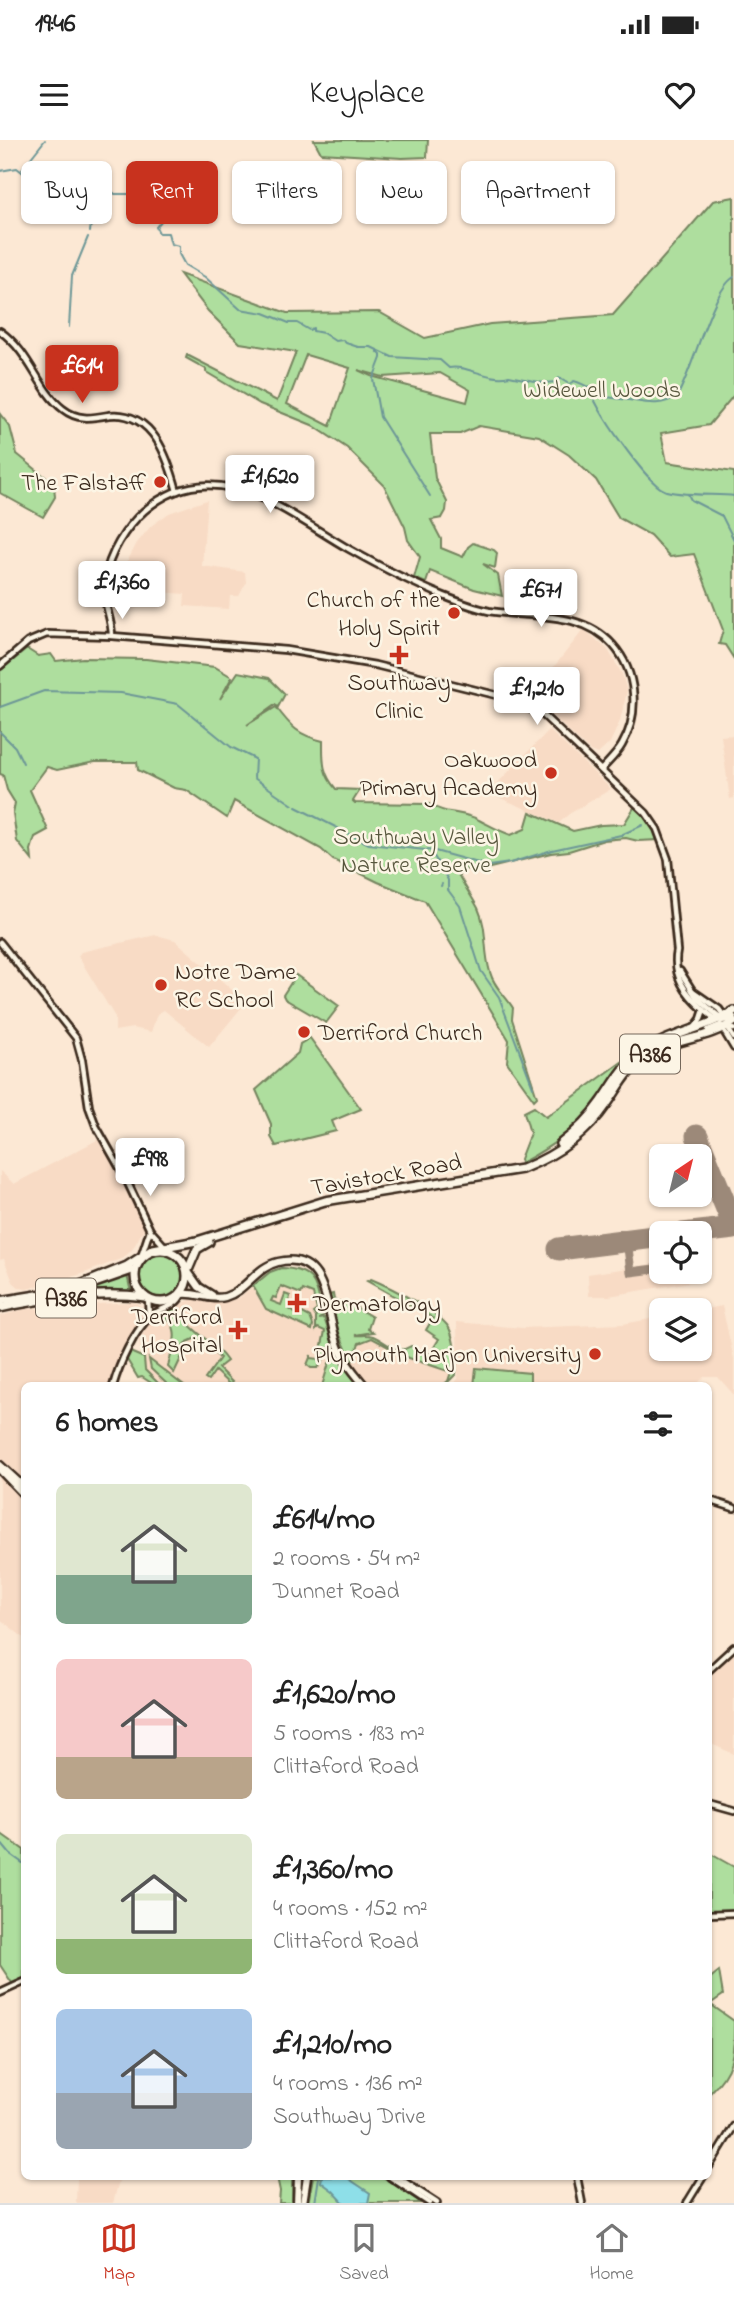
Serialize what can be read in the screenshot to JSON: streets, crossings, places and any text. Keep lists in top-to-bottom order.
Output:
{
  "streets": {
    "highway": ["A386", "Tavistock Road"]
  },
  "parks": ["Widewell Woods", "Southway Valley Nature Reserve"],
  "places": {
    "other": [
      "The Falstaff",
      "Church of the Holy Spirit",
      "Oakwood Primary Academy",
      "Notre Dame RC School",
      "Derriford Church",
      "Plymouth Marjon University"
    ],
    "health": ["Southway Clinic", "Dermatology", "Derriford Hospital"]
  },
  "north": "top right",
  "page": {
    "status": "19:46",
    "header": "Keyplace",
    "chip": [
      "Buy",
      "Rent",
      "Filters",
      "New",
      "Apartment"
    ],
    "price": [
      "£614",
      "£1,620",
      "£1,360",
      "£671",
      "£1,210",
      "£998"
    ],
    "heading": "6 homes",
    "list": [
      {
        "name": "£614/mo",
        "note": "2 rooms · 54 m² · Dunnet Road"
      },
      {
        "name": "£1,620/mo",
        "note": "5 rooms · 183 m² · Clittaford Road"
      },
      {
        "name": "£1,360/mo",
        "note": "4 rooms · 152 m² · Clittaford Road"
      },
      {
        "name": "£1,210/mo",
        "note": "4 rooms · 136 m² · Southway Drive"
      }
    ],
    "tabs": ["Map", "Saved", "Home"]
  }
}
